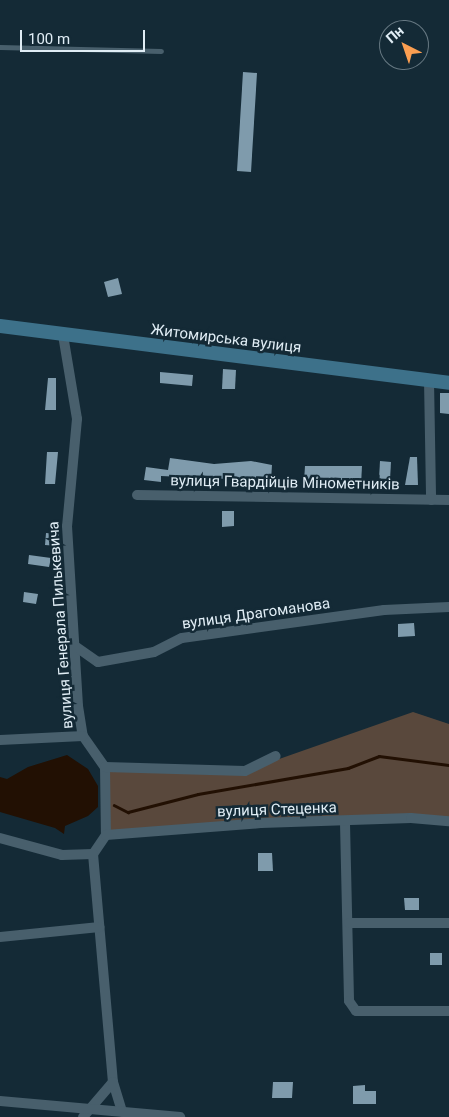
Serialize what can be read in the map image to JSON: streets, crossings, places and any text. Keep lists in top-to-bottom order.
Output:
{
  "streets": {
    "main road": ["Житомирська вулиця"],
    "street": [
      "вулиця Гвардійців Мінометників",
      "вулиця Драгоманова",
      "вулиця Генерала Пилькевича",
      "вулиця Стеценка"
    ]
  },
  "crossings": [
    ["Житомирська вулиця", "вулиця Генерала Пилькевича"],
    ["вулиця Драгоманова", "вулиця Генерала Пилькевича"]
  ],
  "scale_bar": "100 m",
  "north": "top left"
}
